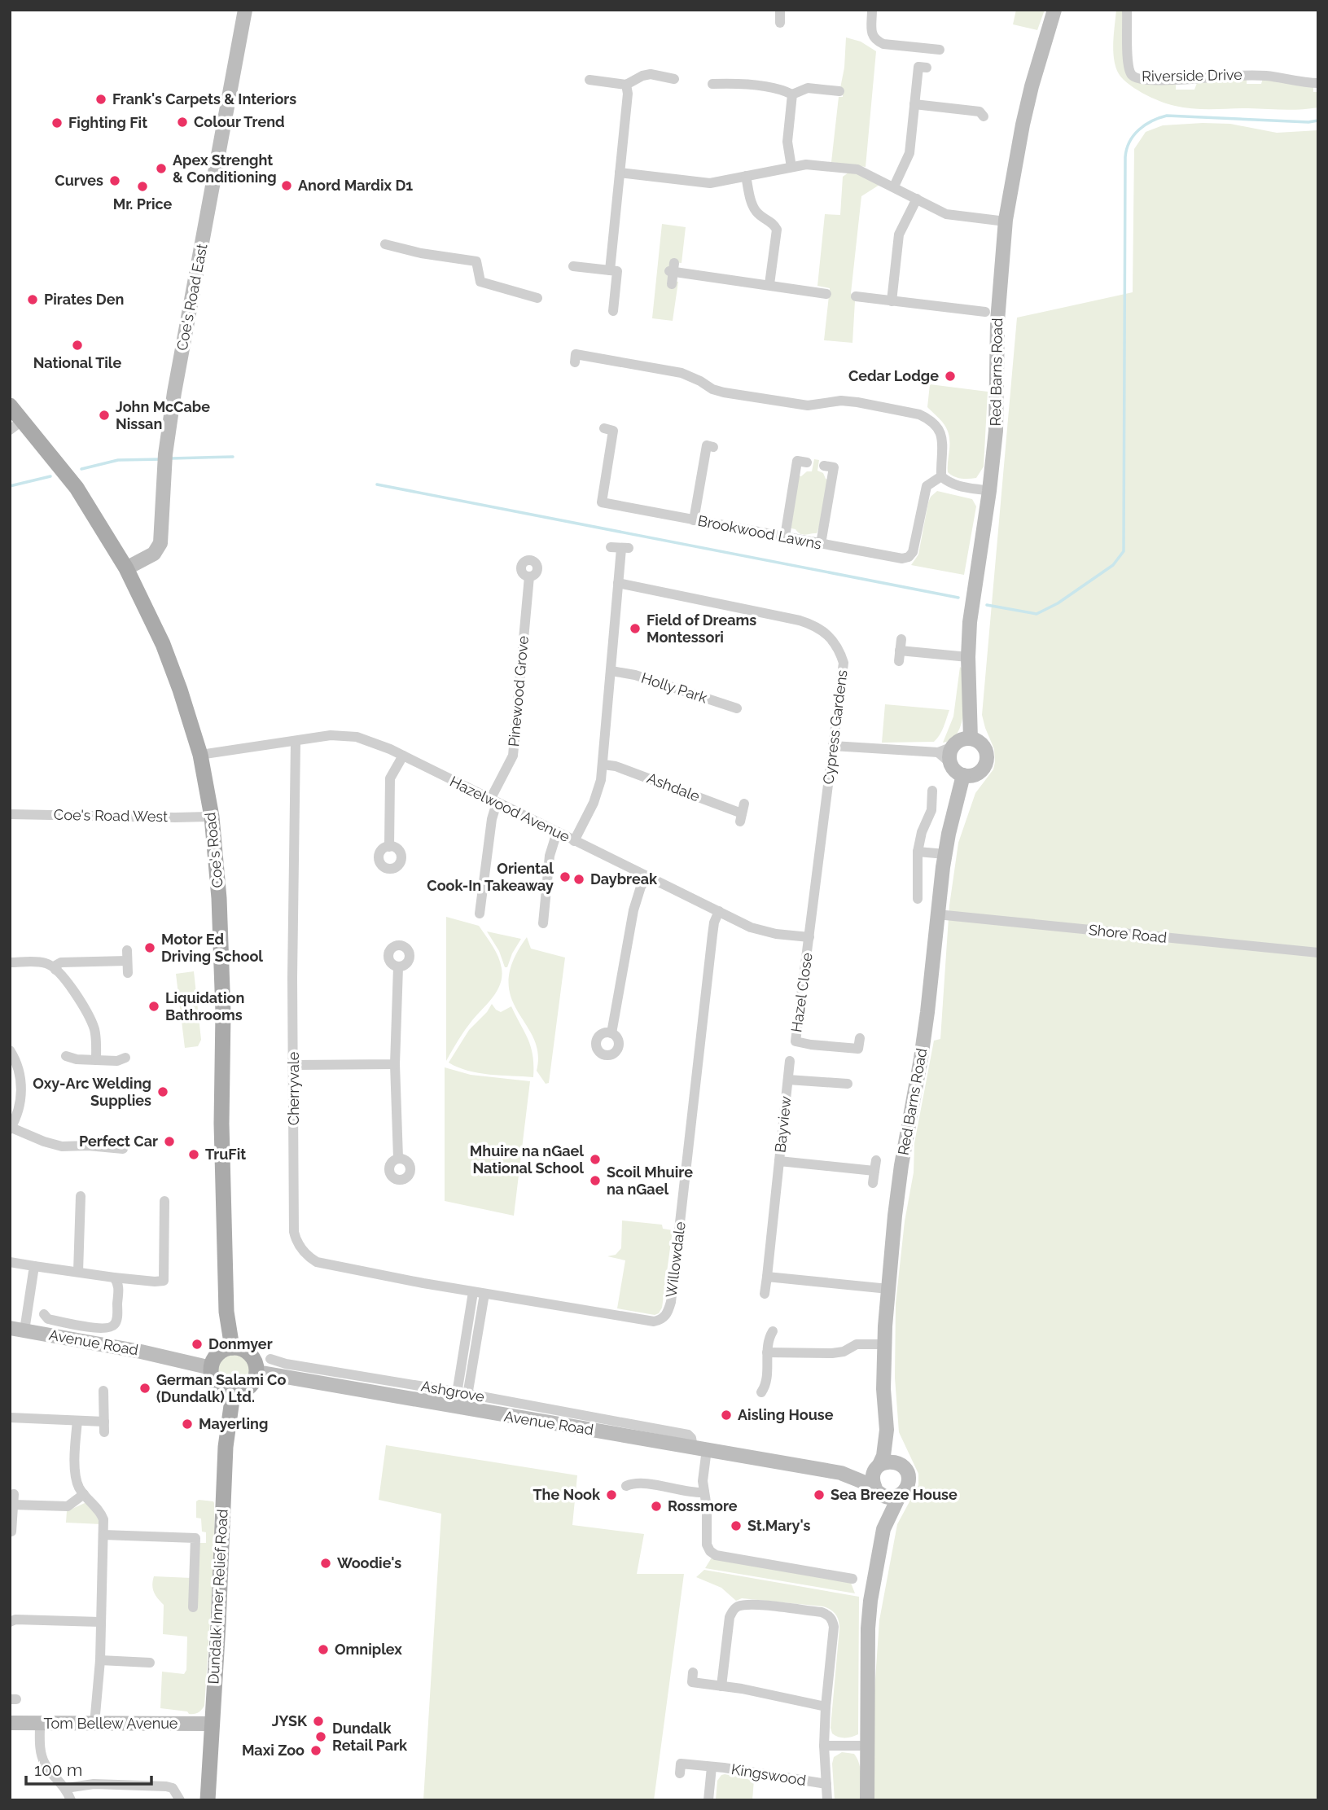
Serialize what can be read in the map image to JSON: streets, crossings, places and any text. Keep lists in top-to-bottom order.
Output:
{
  "streets": {
    "main road": ["Coe's Road", "Dundalk Inner Relief Road"],
    "street": [
      "Riverside Drive",
      "Coe's Road East",
      "Red Barns Road",
      "Brookwood Lawns",
      "Holly Park",
      "Pinewood Grove",
      "Cypress Gardens",
      "Ashdale",
      "Hazelwood Avenue",
      "Coe's Road West",
      "Shore Road",
      "Hazel Close",
      "Cherryvale",
      "Bayview",
      "Willowdale",
      "Avenue Road",
      "Ashgrove",
      "Tom Bellew Avenue",
      "Kingswood"
    ]
  },
  "crossings": [
    ["Coe's Road East", "Coe's Road"],
    ["Red Barns Road", "Shore Road"],
    ["Red Barns Road", "Avenue Road"],
    ["Pinewood Grove", "Hazelwood Avenue"],
    ["Cypress Gardens", "Hazelwood Avenue"],
    ["Cypress Gardens", "Hazel Close"],
    ["Hazelwood Avenue", "Coe's Road"],
    ["Hazelwood Avenue", "Hazel Close"],
    ["Hazelwood Avenue", "Cherryvale"],
    ["Hazelwood Avenue", "Willowdale"],
    ["Coe's Road West", "Coe's Road"],
    ["Coe's Road", "Avenue Road"],
    ["Coe's Road", "Dundalk Inner Relief Road"],
    ["Cherryvale", "Willowdale"],
    ["Avenue Road", "Ashgrove"],
    ["Avenue Road", "Dundalk Inner Relief Road"],
    ["Dundalk Inner Relief Road", "Tom Bellew Avenue"]
  ],
  "places": [
    "Frank's Carpets & Interiors",
    "Colour Trend",
    "Fighting Fit",
    "Apex Strenght & Conditioning",
    "Curves",
    "Anord Mardix D1",
    "Mr. Price",
    "Pirates Den",
    "National Tile",
    "Cedar Lodge",
    "John McCabe Nissan",
    "Field of Dreams Montessori",
    "Oriental Cook-In Takeaway",
    "Daybreak",
    "Motor Ed Driving School",
    "Liquidation Bathrooms",
    "Oxy-Arc Welding Supplies",
    "Perfect Car",
    "TruFit",
    "Mhuire na nGael National School",
    "Scoil Mhuire na nGael",
    "Donmyer",
    "German Salami Co (Dundalk) Ltd.",
    "Aisling House",
    "Mayerling",
    "The Nook",
    "Sea Breeze House",
    "Rossmore",
    "St.Mary's",
    "Woodie's",
    "Omniplex",
    "JYSK",
    "Dundalk Retail Park",
    "Maxi Zoo"
  ],
  "scale_bar": "100 m"
}
